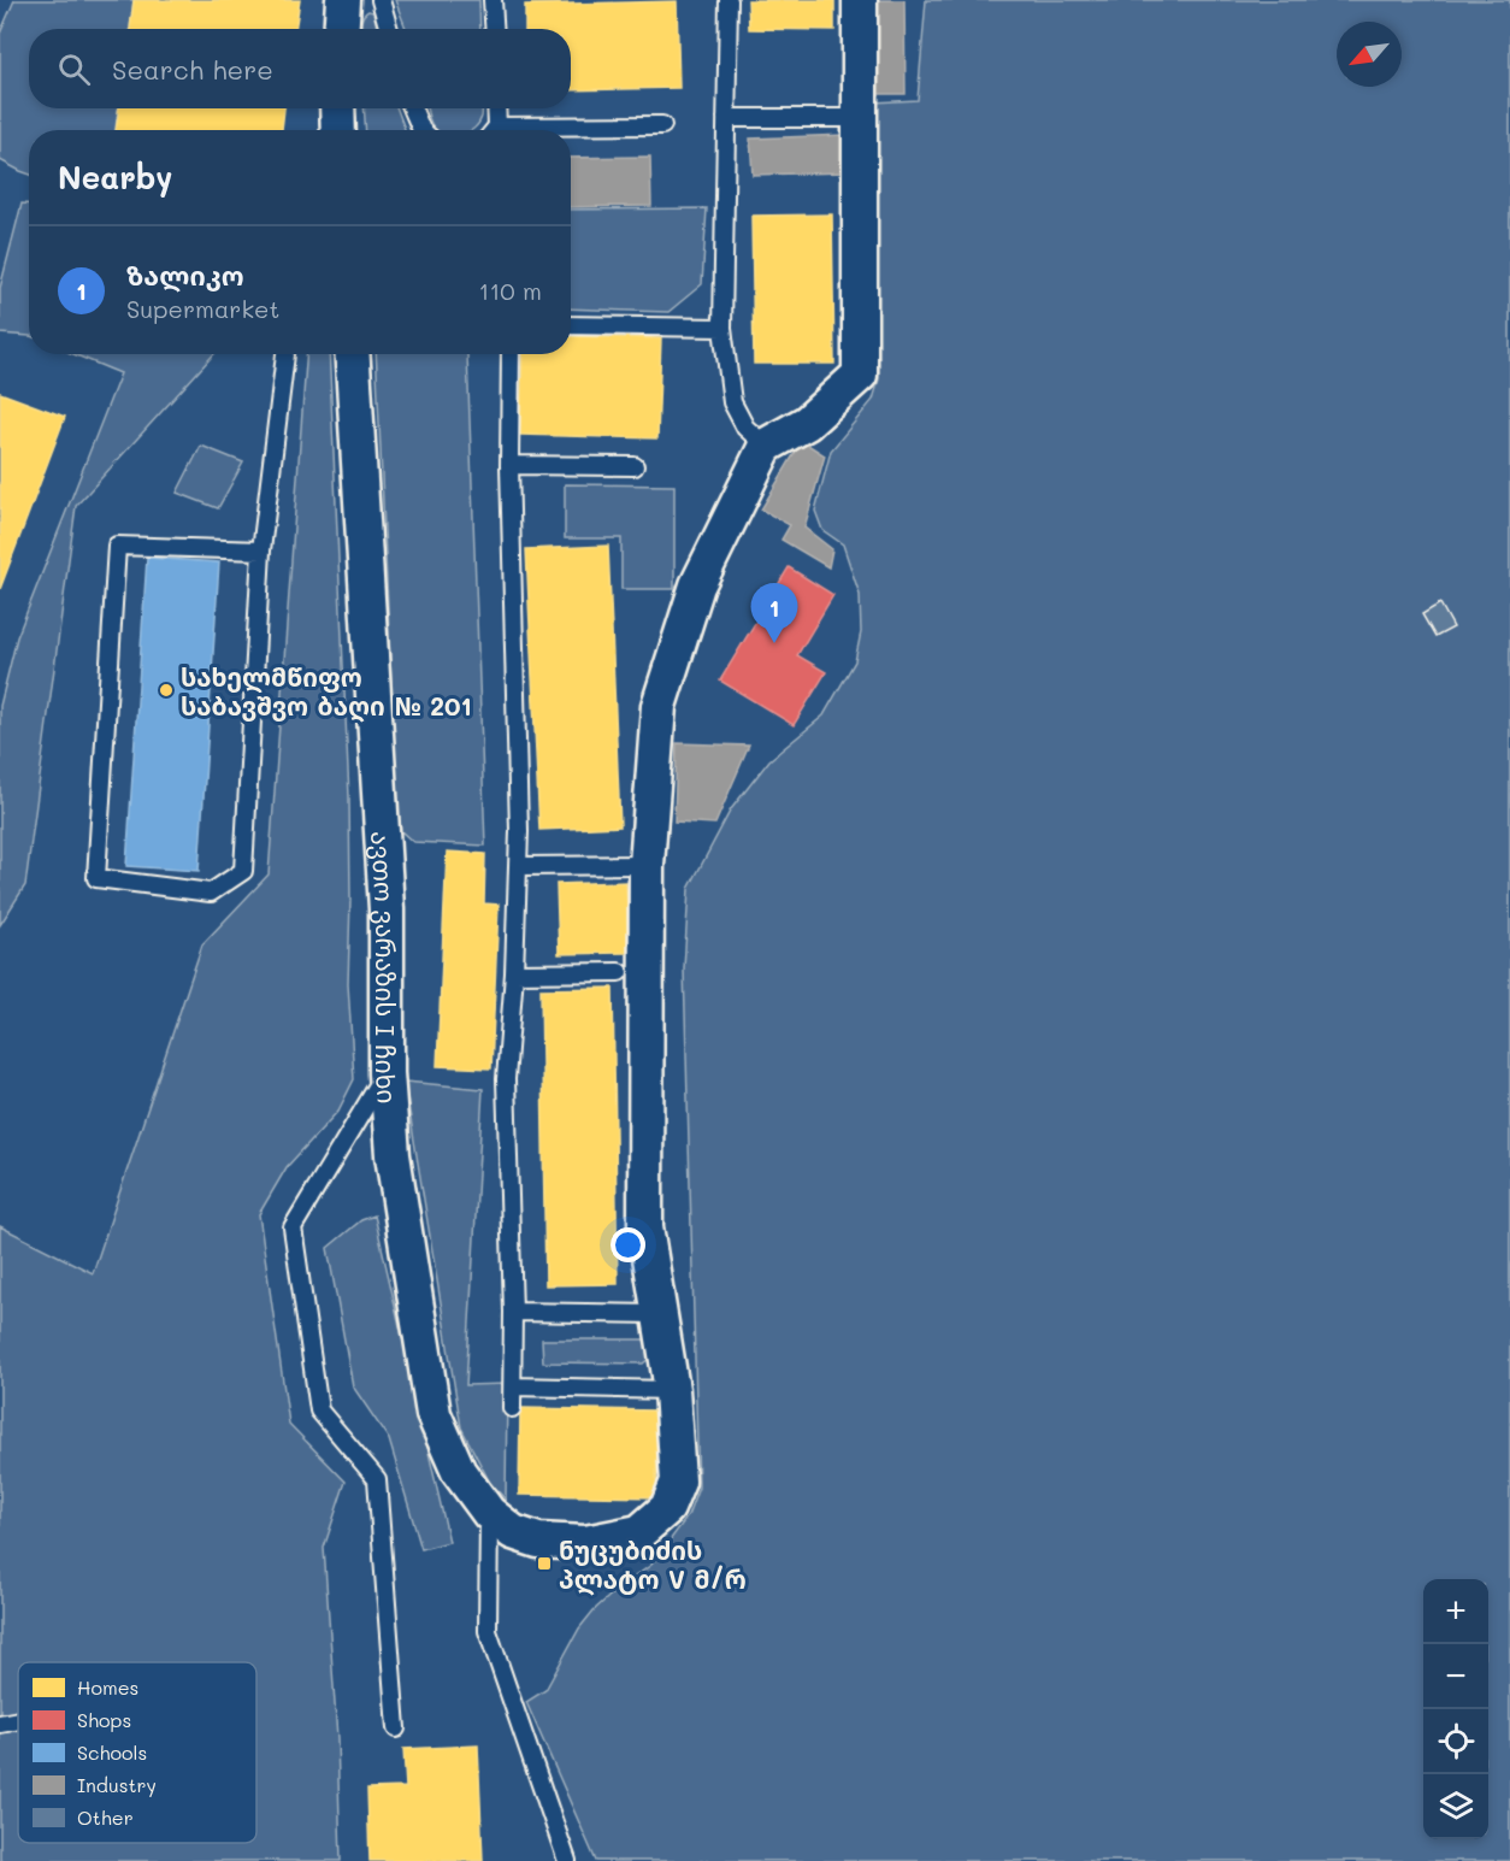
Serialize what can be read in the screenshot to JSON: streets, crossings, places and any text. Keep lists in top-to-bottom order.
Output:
{
  "streets": {
    "street": ["ავთო ვარაზის I ჩიხი"]
  },
  "places": {
    "other": ["სახელმწიფო საბავშვო ბაღი № 201"],
    "transit": ["ნუცუბიძის პლატო V მ/რ"]
  },
  "legend": [
    "Homes",
    "Shops",
    "Schools",
    "Industry",
    "Other"
  ],
  "north": "bottom left",
  "page": {
    "search": "Search here",
    "heading": "Nearby",
    "list": [
      {
        "mark": "1",
        "name": "ზალიკო",
        "note": "Supermarket",
        "value": "110 m"
      }
    ],
    "pins": "1",
    "map_buttons": ["+", "−"]
  }
}
